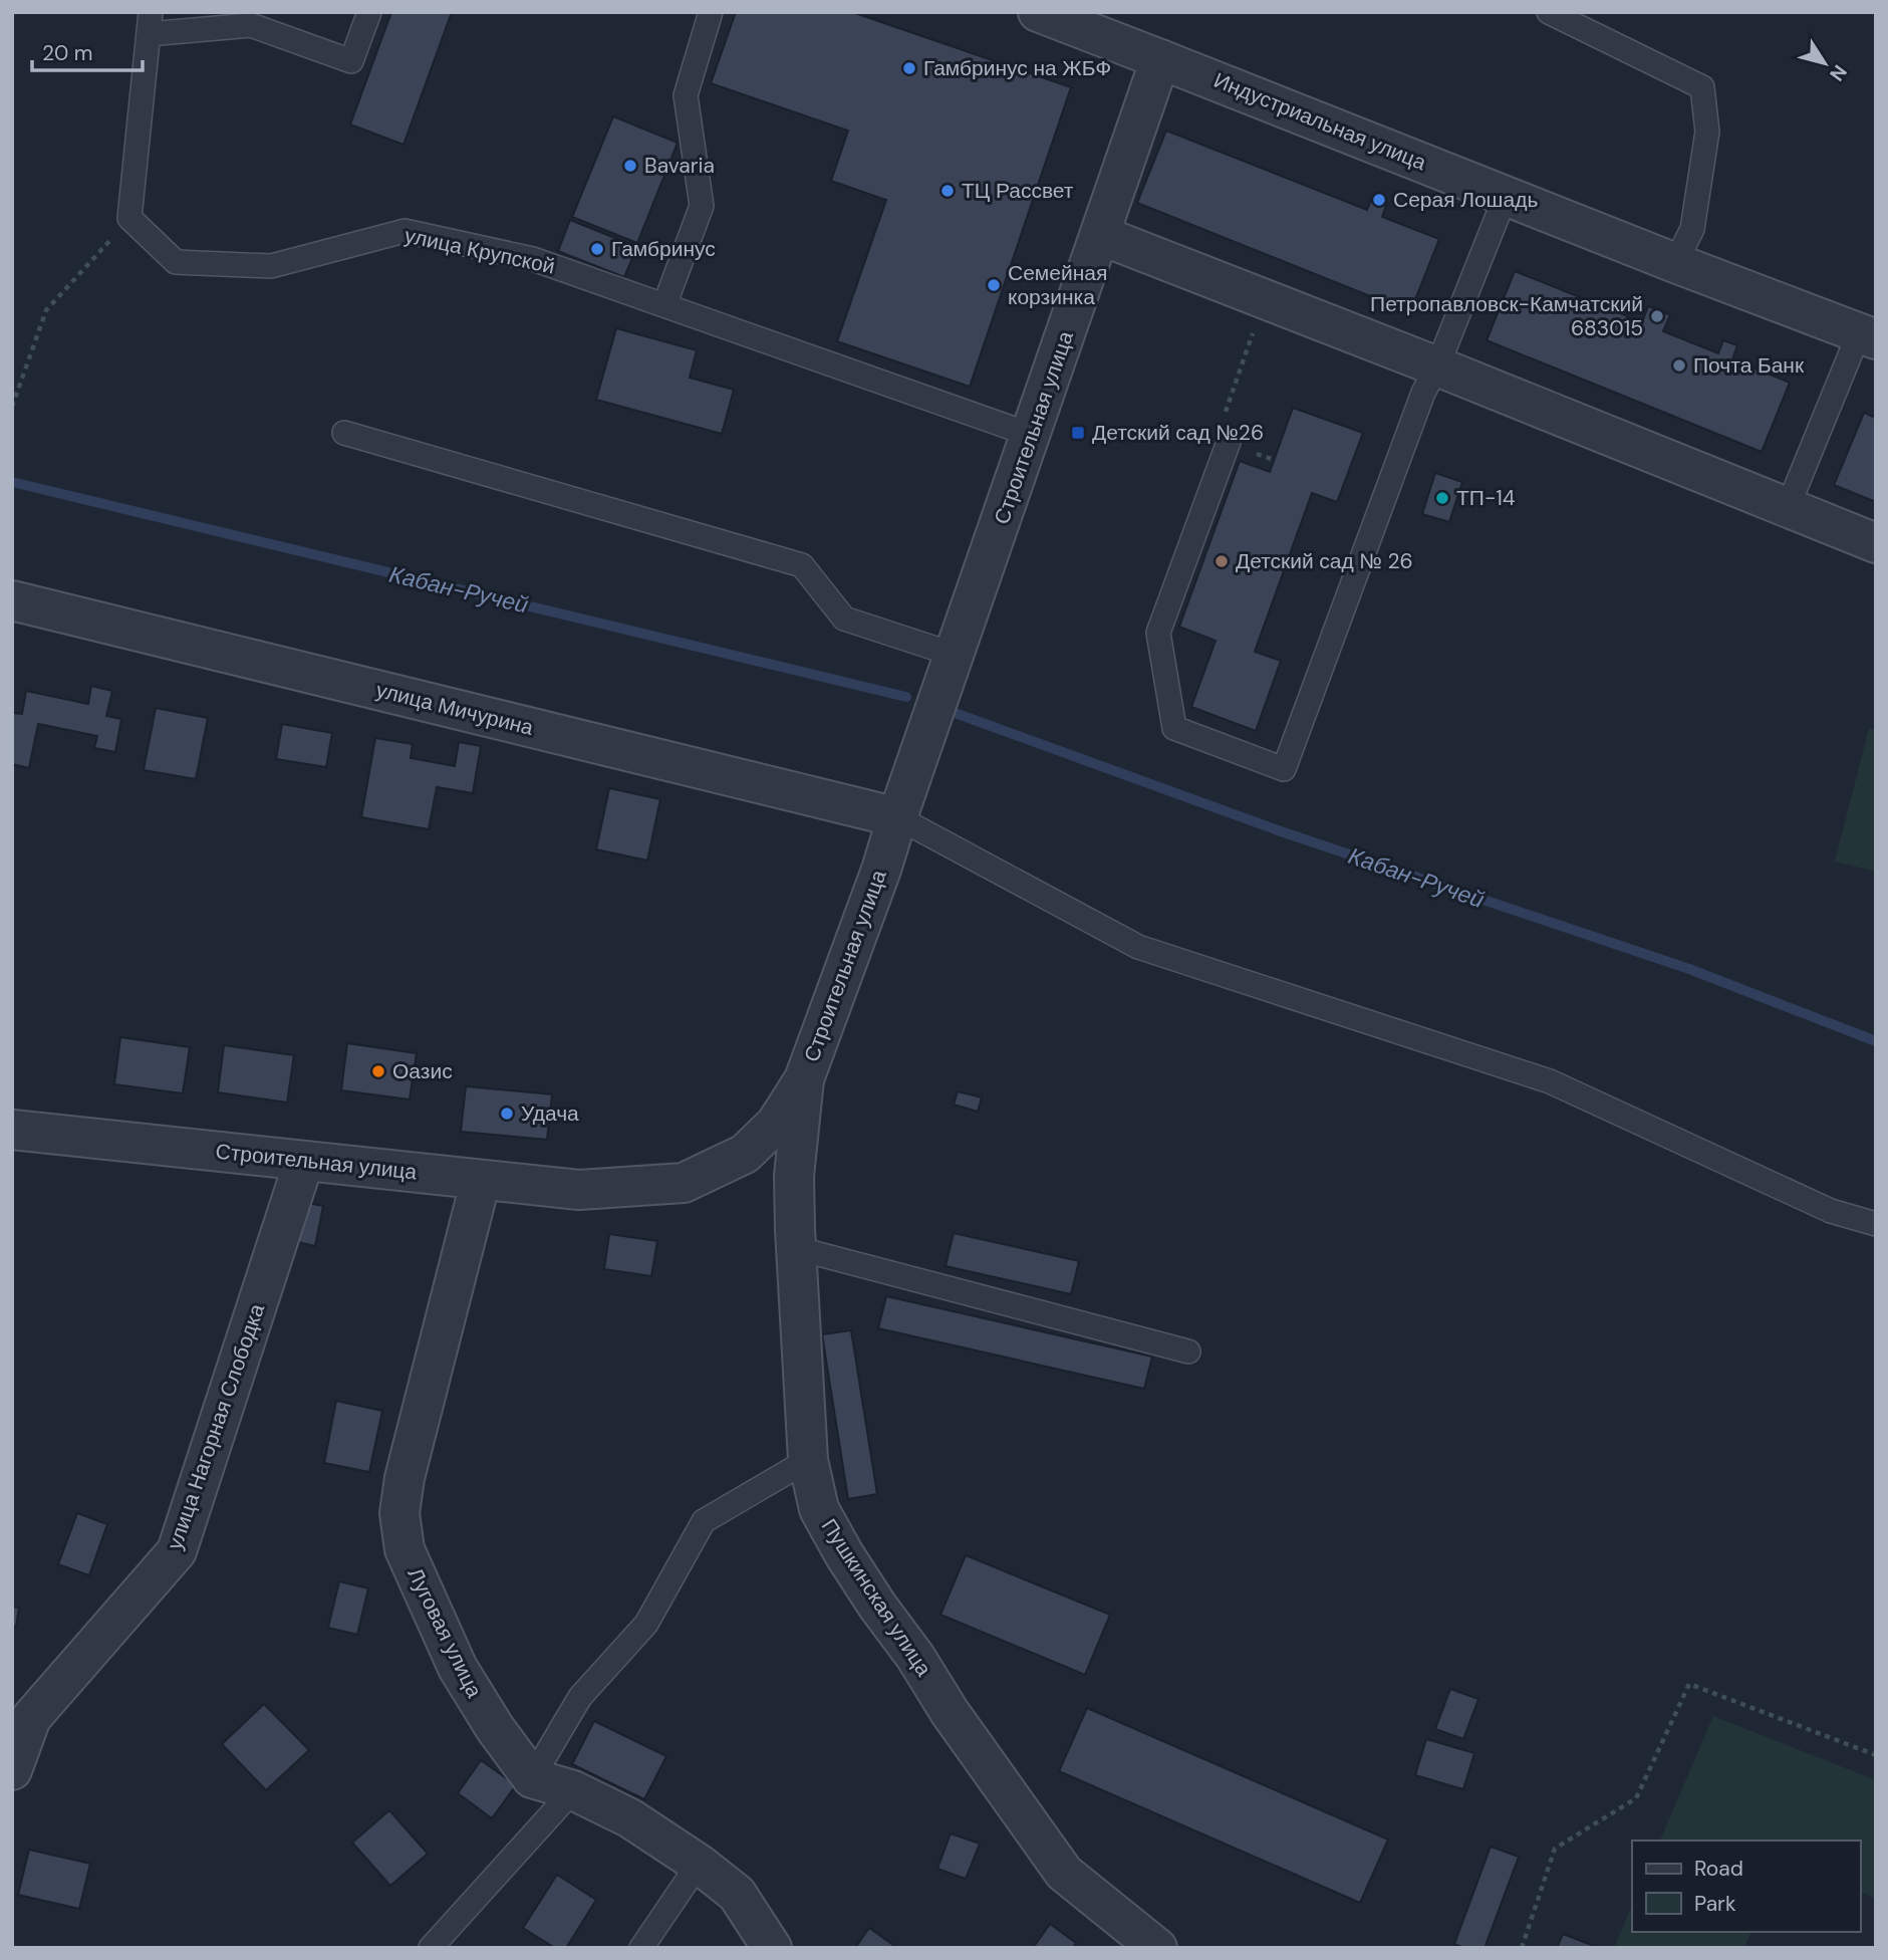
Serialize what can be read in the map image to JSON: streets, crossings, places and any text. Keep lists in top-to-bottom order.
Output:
{
  "streets": {
    "street": [
      "Индустриальная улица",
      "Строительная улица",
      "улица Мичурина",
      "улица Нагорная Слободка",
      "Пушкинская улица",
      "Луговая улица"
    ],
    "lane": ["улица Крупской"]
  },
  "crossings": [
    ["Индустриальная улица", "Строительная улица"],
    ["улица Крупской", "Строительная улица"],
    ["Строительная улица", "улица Мичурина"],
    ["Строительная улица", "улица Нагорная Слободка"],
    ["Строительная улица", "Пушкинская улица"],
    ["Строительная улица", "Луговая улица"]
  ],
  "water": ["Кабан-Ручей"],
  "places": {
    "other": [
      "Гамбринус на ЖБФ",
      "Bavaria",
      "ТЦ Рассвет",
      "Серая Лошадь",
      "Гамбринус",
      "Семейная корзинка",
      "Петропавловск-Камчатский 683015",
      "Почта Банк",
      "ТП-14",
      "Детский сад № 26",
      "Оазис",
      "Удача"
    ],
    "transit": ["Детский сад №26"]
  },
  "legend": ["Road", "Park"],
  "scale_bar": "20 m",
  "north": "bottom right"
}
